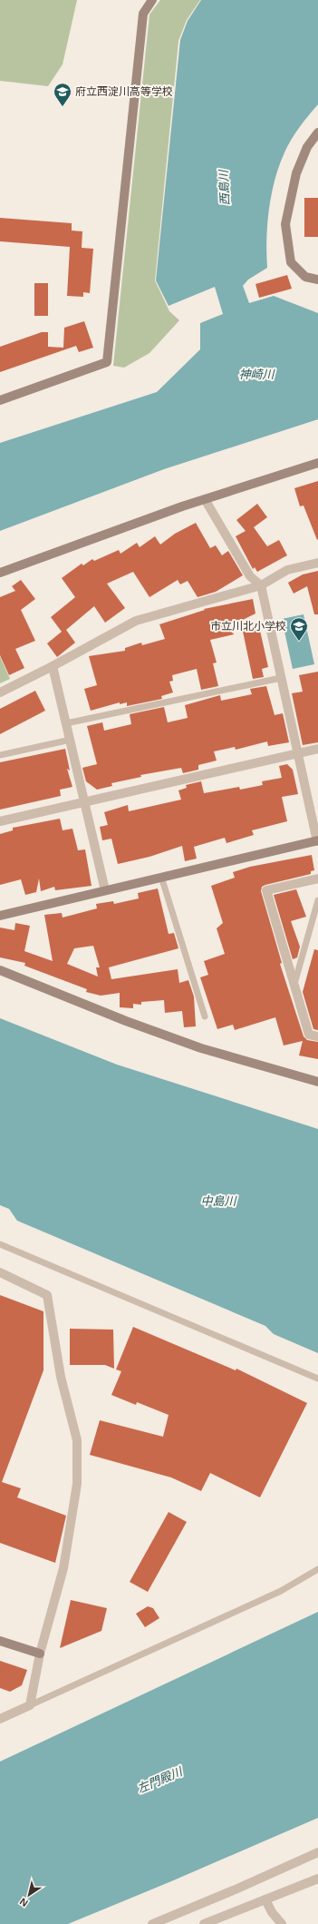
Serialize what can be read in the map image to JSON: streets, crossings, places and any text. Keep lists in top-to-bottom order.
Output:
{
  "water": [
    "西島川",
    "神崎川",
    "中島川",
    "左門殿川"
  ],
  "places": {
    "school or university": ["府立西淀川高等学校", "市立川北小学校"]
  },
  "north": "bottom left"
}
